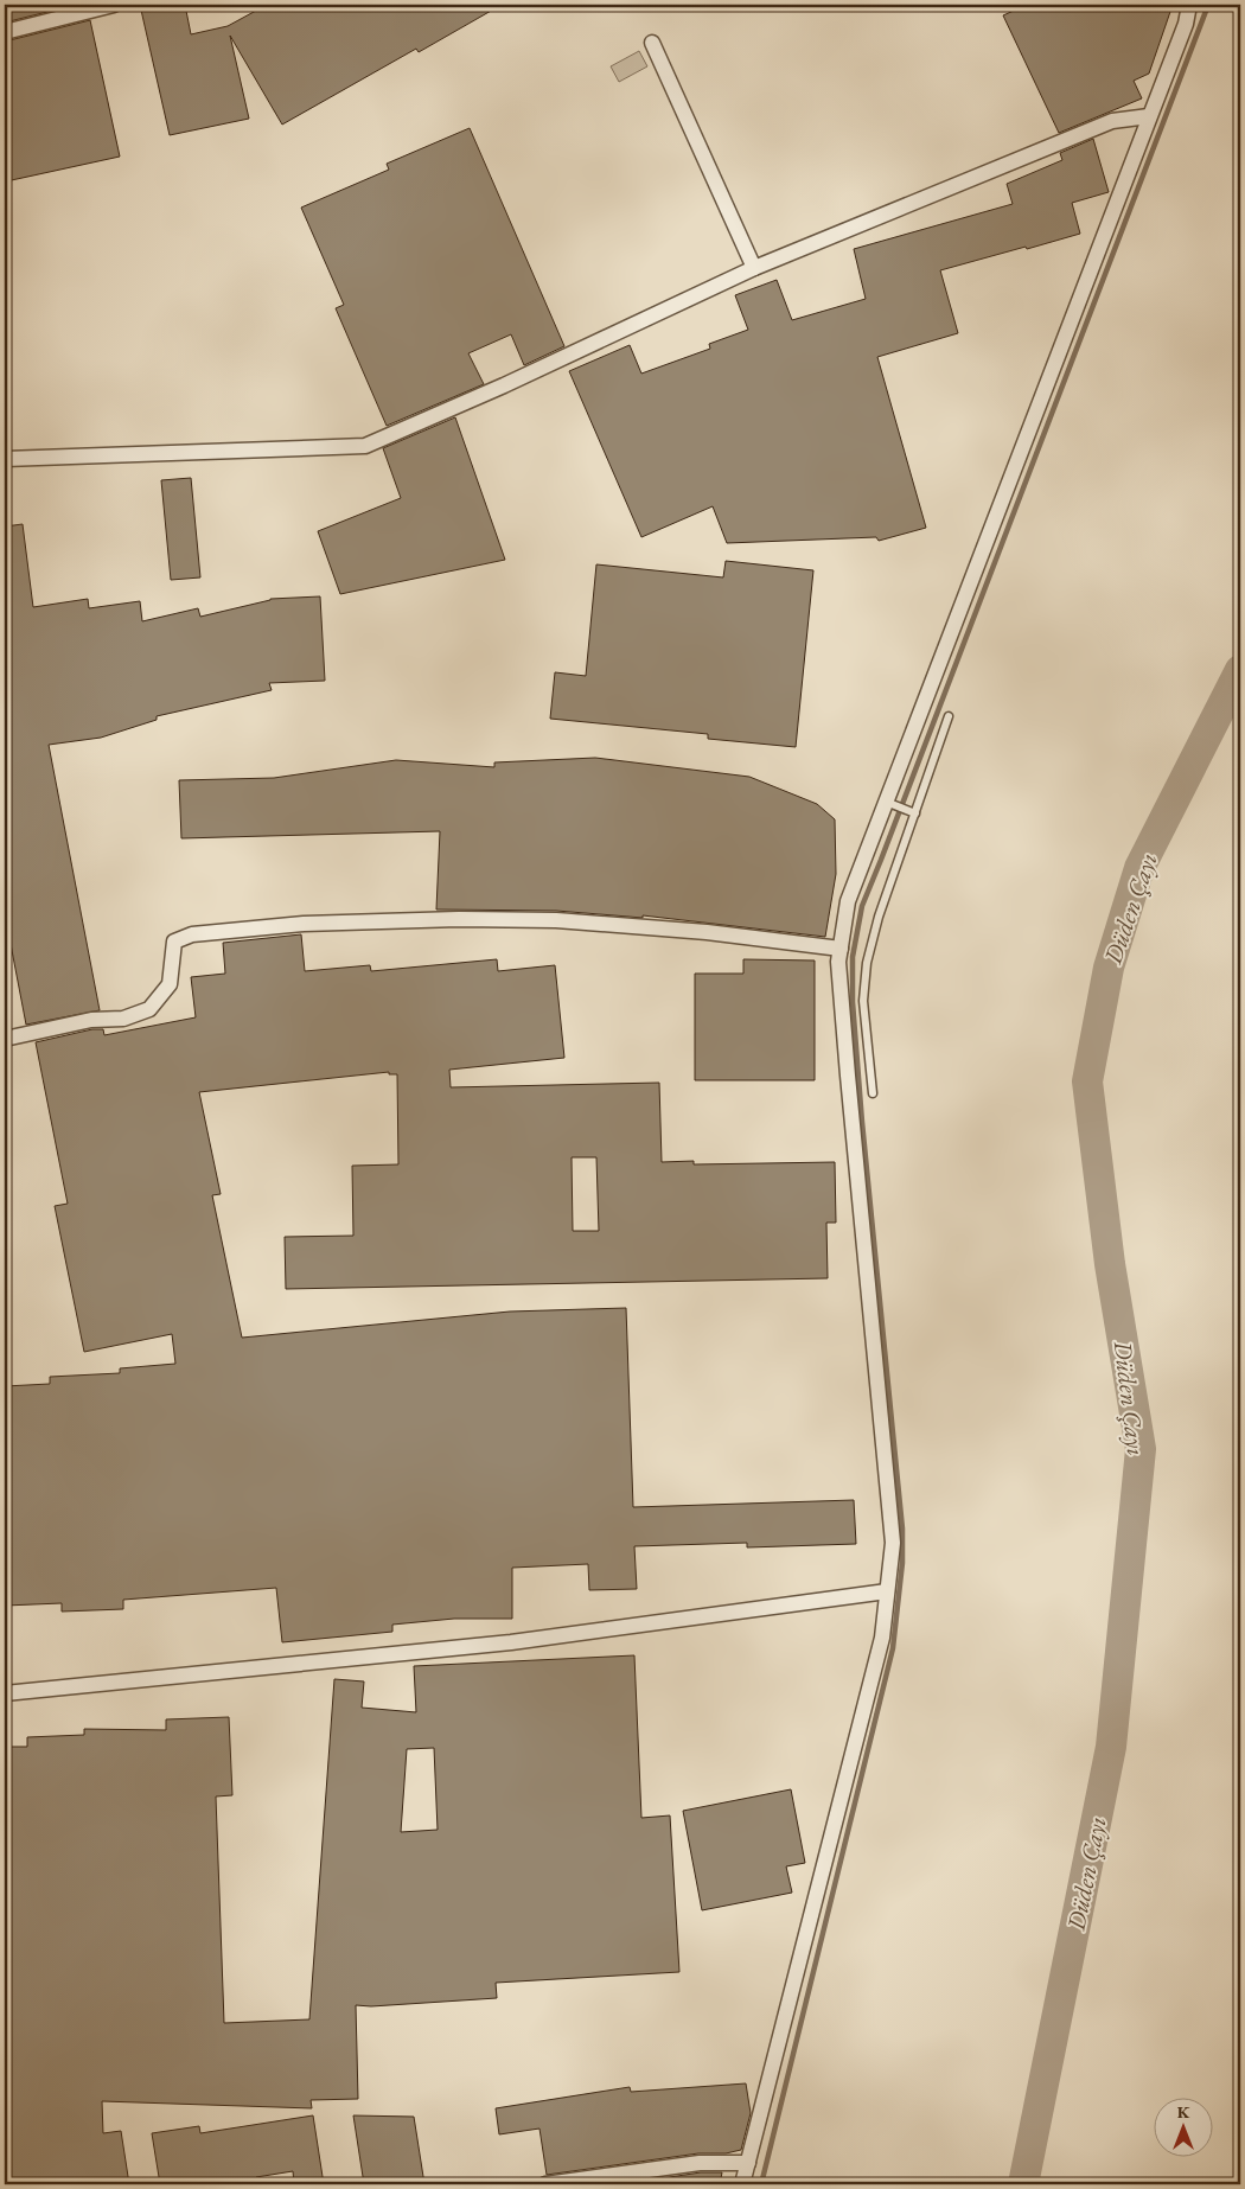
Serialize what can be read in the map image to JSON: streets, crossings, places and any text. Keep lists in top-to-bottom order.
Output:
{
  "water": ["Düden Çayı"],
  "north": "top"
}
